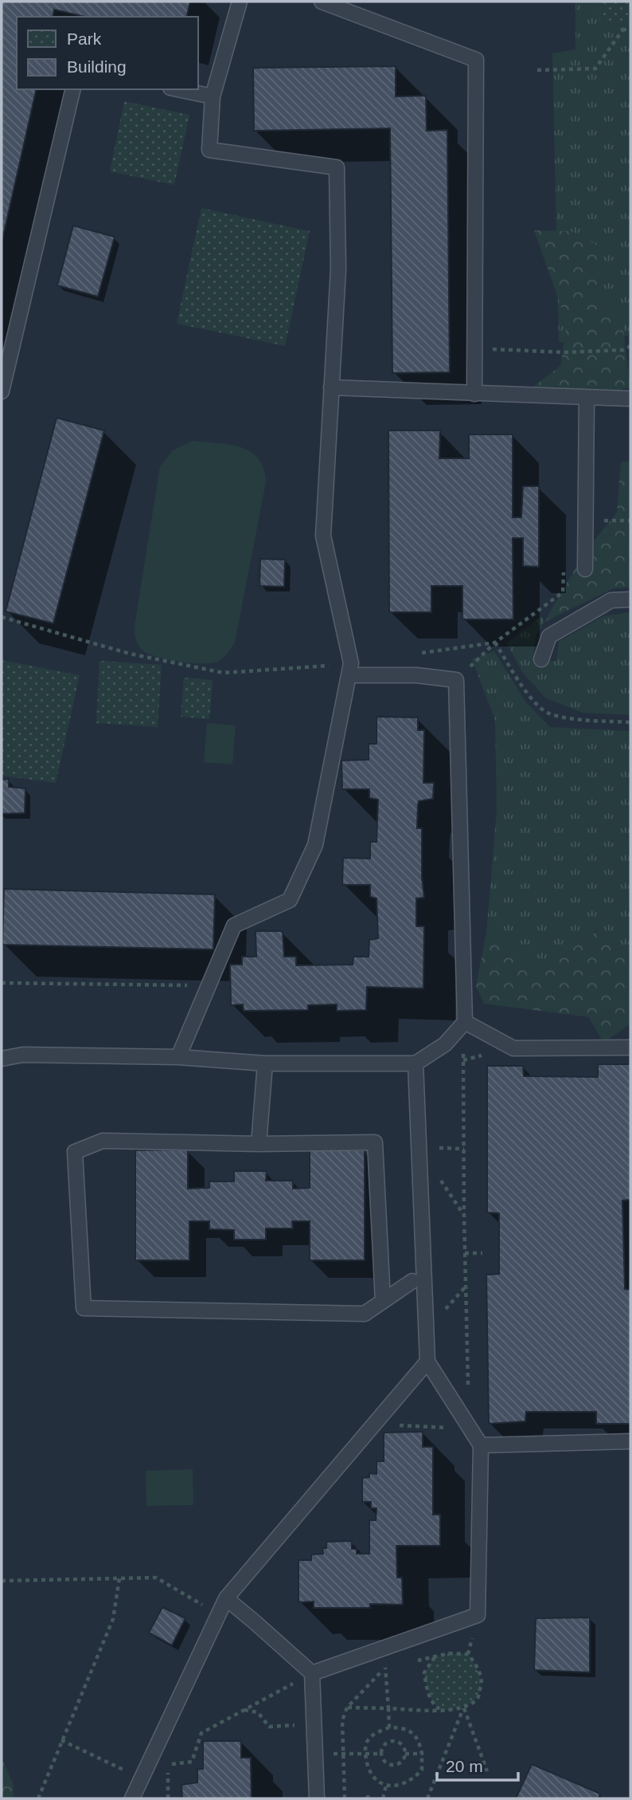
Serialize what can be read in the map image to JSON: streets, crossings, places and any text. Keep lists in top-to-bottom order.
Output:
{
  "legend": ["Park", "Building"],
  "scale_bar": "20 m"
}
